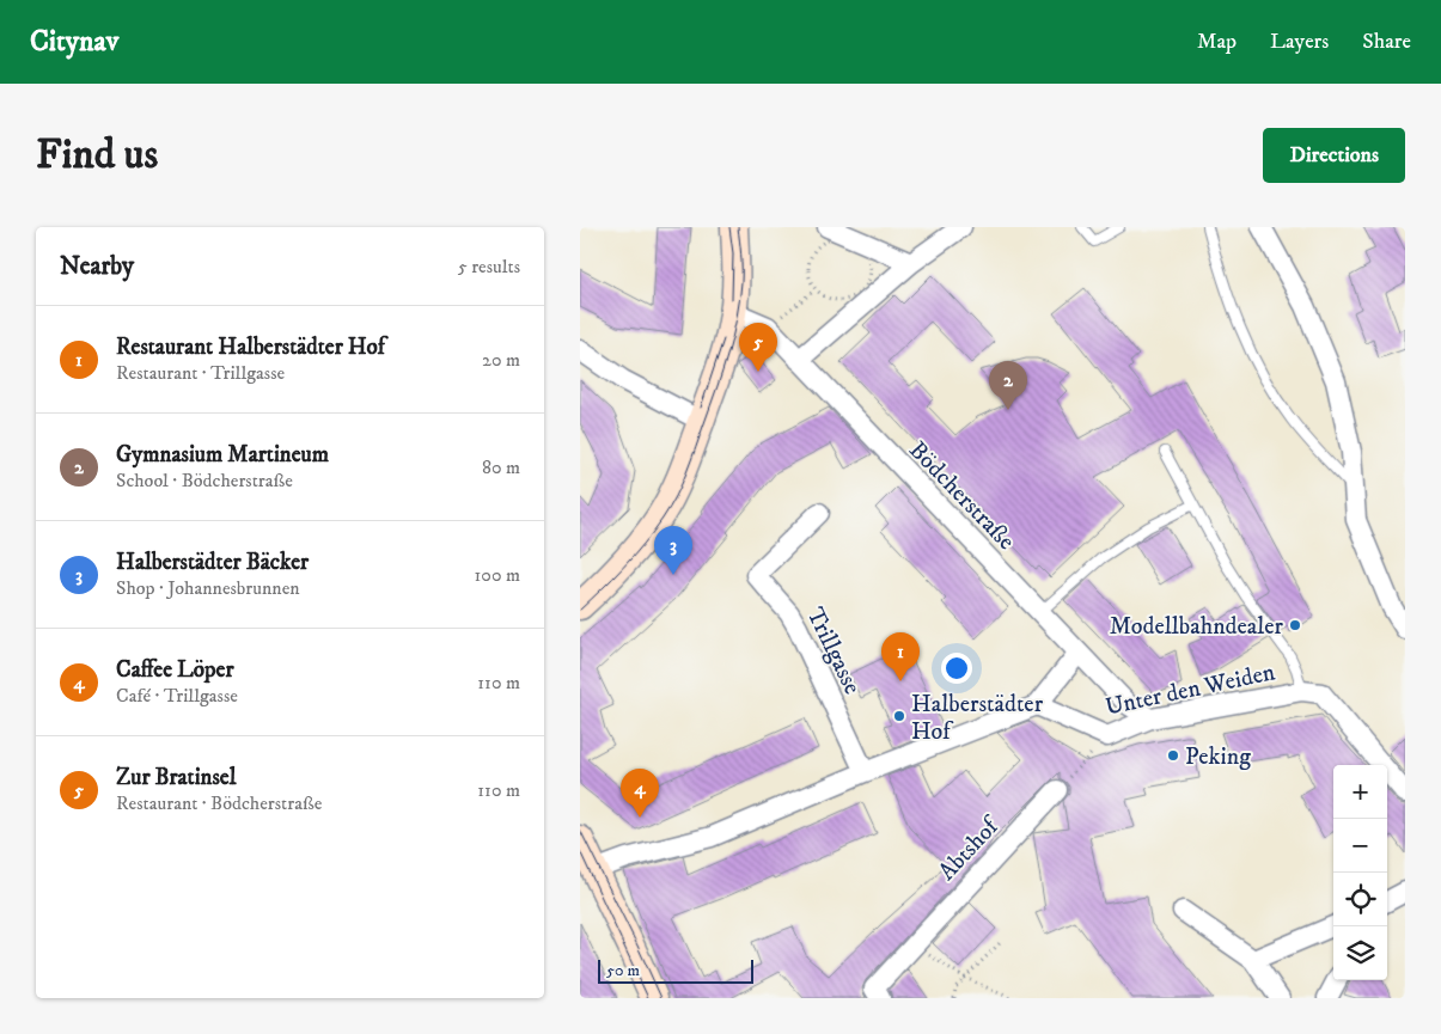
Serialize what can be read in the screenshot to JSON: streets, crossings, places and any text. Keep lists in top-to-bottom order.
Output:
{
  "streets": {
    "street": [
      "Bödcherstraße",
      "Trillgasse",
      "Unter den Weiden",
      "Abtshof"
    ]
  },
  "crossings": [
    ["Bödcherstraße", "Unter den Weiden"]
  ],
  "places": ["Modellbahndealer", "Halberstädter Hof", "Peking"],
  "scale_bar": "50 m",
  "page": {
    "header": "Citynav",
    "nav": ["Map", "Layers", "Share"],
    "buttons": "Directions",
    "title": "Find us",
    "heading": ["Nearby", "5 results"],
    "list": [
      {
        "mark": "1",
        "name": "Restaurant Halberstädter Hof",
        "note": "Restaurant · Trillgasse",
        "value": "20 m"
      },
      {
        "mark": "2",
        "name": "Gymnasium Martineum",
        "note": "School · Bödcherstraße",
        "value": "80 m"
      },
      {
        "mark": "3",
        "name": "Halberstädter Bäcker",
        "note": "Shop · Johannesbrunnen",
        "value": "100 m"
      },
      {
        "mark": "4",
        "name": "Caffee Löper",
        "note": "Café · Trillgasse",
        "value": "110 m"
      },
      {
        "mark": "5",
        "name": "Zur Bratinsel",
        "note": "Restaurant · Bödcherstraße",
        "value": "110 m"
      }
    ],
    "pins": [
      "5",
      "2",
      "3",
      "1",
      "4"
    ],
    "map_buttons": ["+", "−"],
    "scale": "50 m"
  }
}
